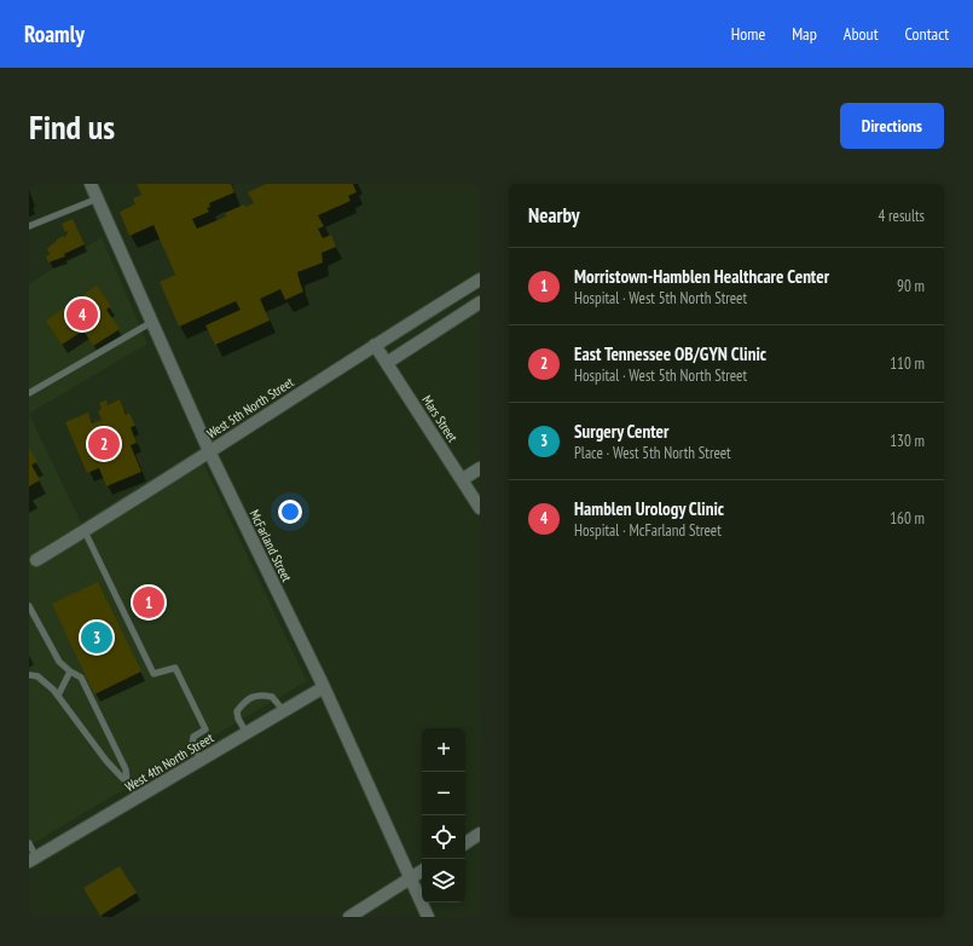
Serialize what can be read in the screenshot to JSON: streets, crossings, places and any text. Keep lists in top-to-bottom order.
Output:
{
  "streets": {
    "street": [
      "West 5th North Street",
      "Mars Street",
      "McFarland Street",
      "West 4th North Street"
    ]
  },
  "crossings": [
    ["West 5th North Street", "Mars Street"],
    ["West 5th North Street", "McFarland Street"],
    ["McFarland Street", "West 4th North Street"]
  ],
  "page": {
    "header": "Roamly",
    "nav": [
      "Home",
      "Map",
      "About",
      "Contact"
    ],
    "buttons": "Directions",
    "title": "Find us",
    "heading": ["Nearby", "4 results"],
    "list": [
      {
        "mark": "1",
        "name": "Morristown-Hamblen Healthcare Center",
        "note": "Hospital · West 5th North Street",
        "value": "90 m"
      },
      {
        "mark": "2",
        "name": "East Tennessee OB/GYN Clinic",
        "note": "Hospital · West 5th North Street",
        "value": "110 m"
      },
      {
        "mark": "3",
        "name": "Surgery Center",
        "note": "Place · West 5th North Street",
        "value": "130 m"
      },
      {
        "mark": "4",
        "name": "Hamblen Urology Clinic",
        "note": "Hospital · McFarland Street",
        "value": "160 m"
      }
    ],
    "pins": [
      "4",
      "2",
      "1",
      "3"
    ],
    "map_buttons": ["+", "−"]
  }
}
